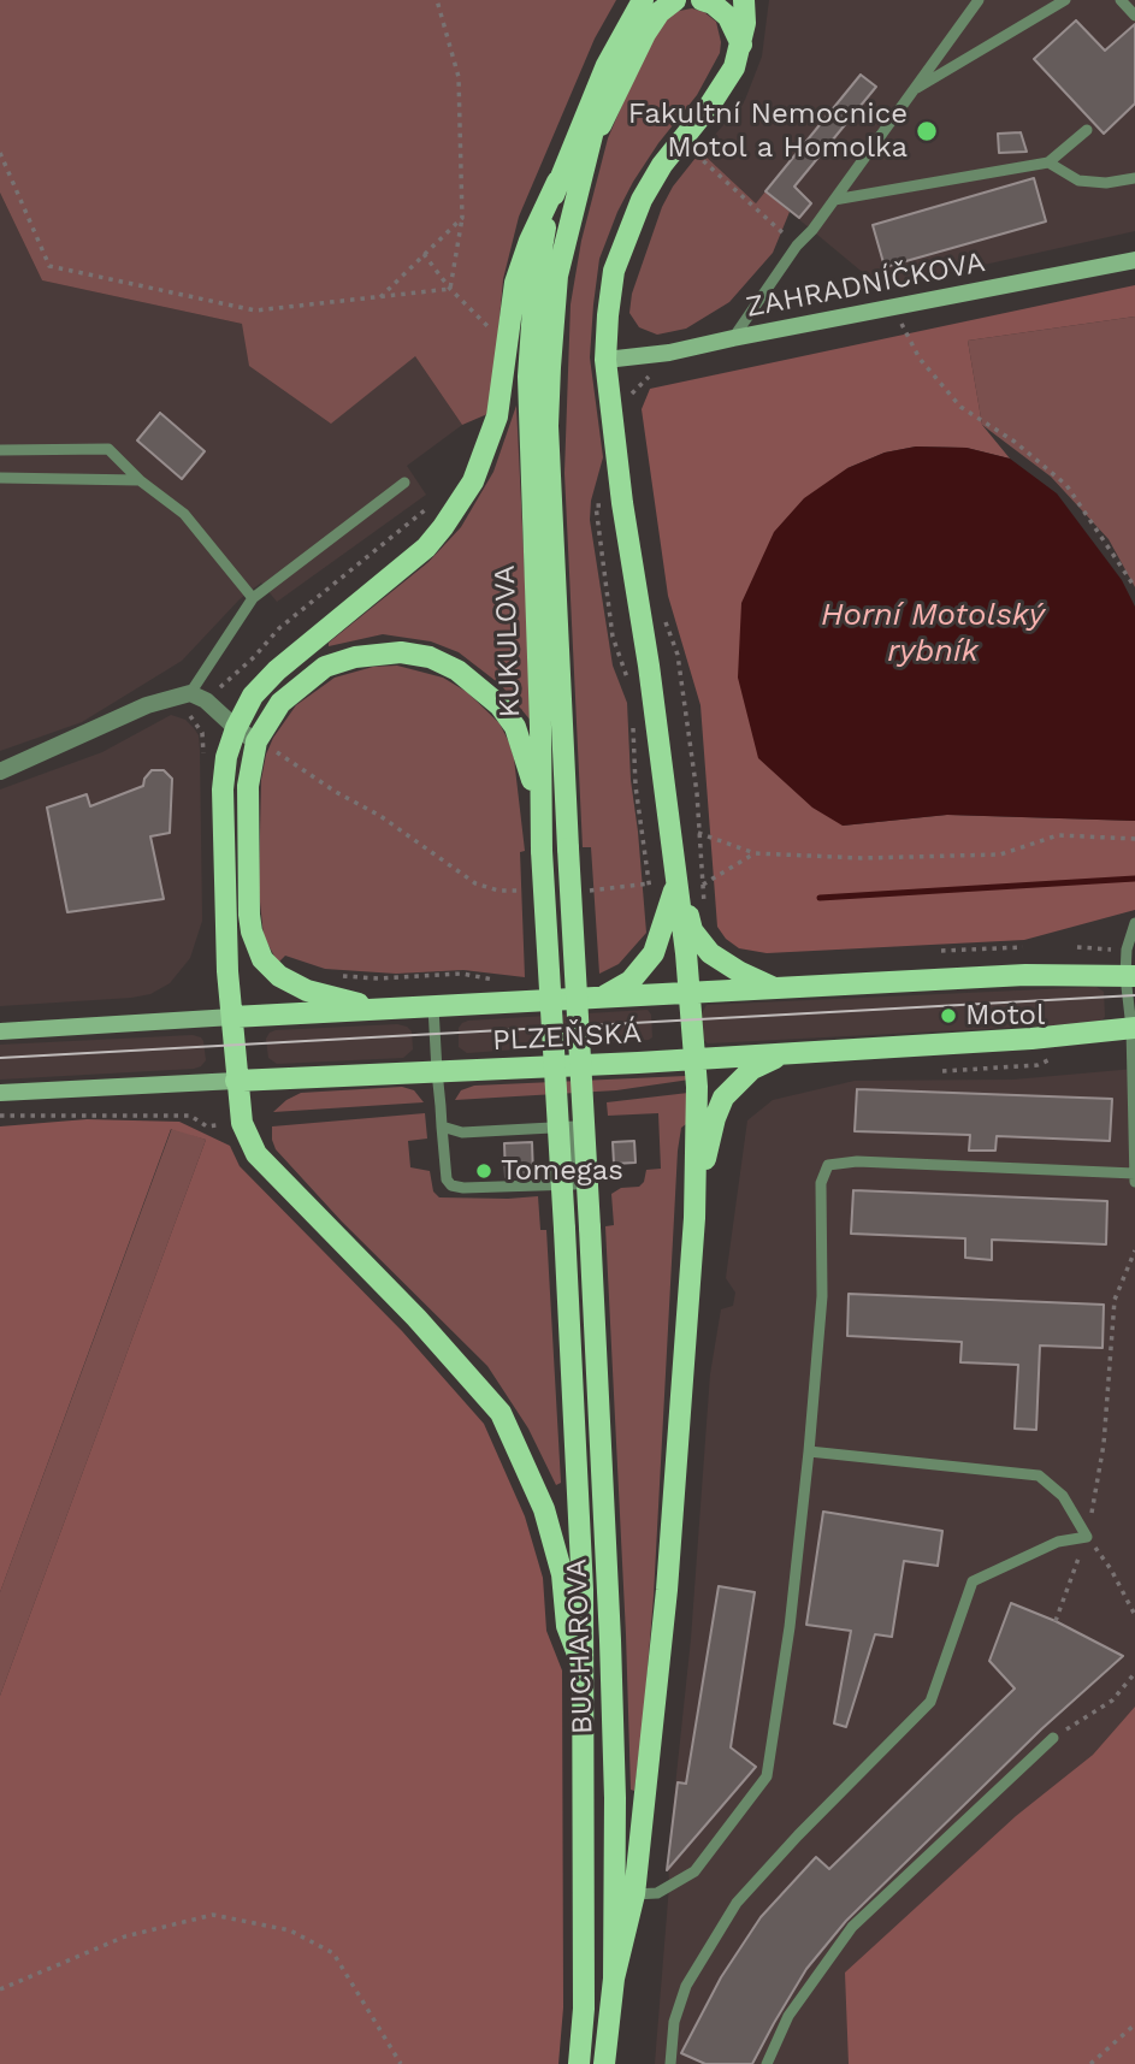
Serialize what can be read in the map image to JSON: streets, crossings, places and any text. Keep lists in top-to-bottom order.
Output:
{
  "streets": {
    "main road": ["KUKULOVA", "PLZEŇSKÁ", "BUCHAROVA"],
    "street": ["ZAHRADNÍČKOVA"]
  },
  "crossings": [
    ["KUKULOVA", "BUCHAROVA"]
  ],
  "water": ["Horní Motolský rybník"],
  "places": ["Fakultní Nemocnice Motol a Homolka", "Motol", "Tomegas"]
}
